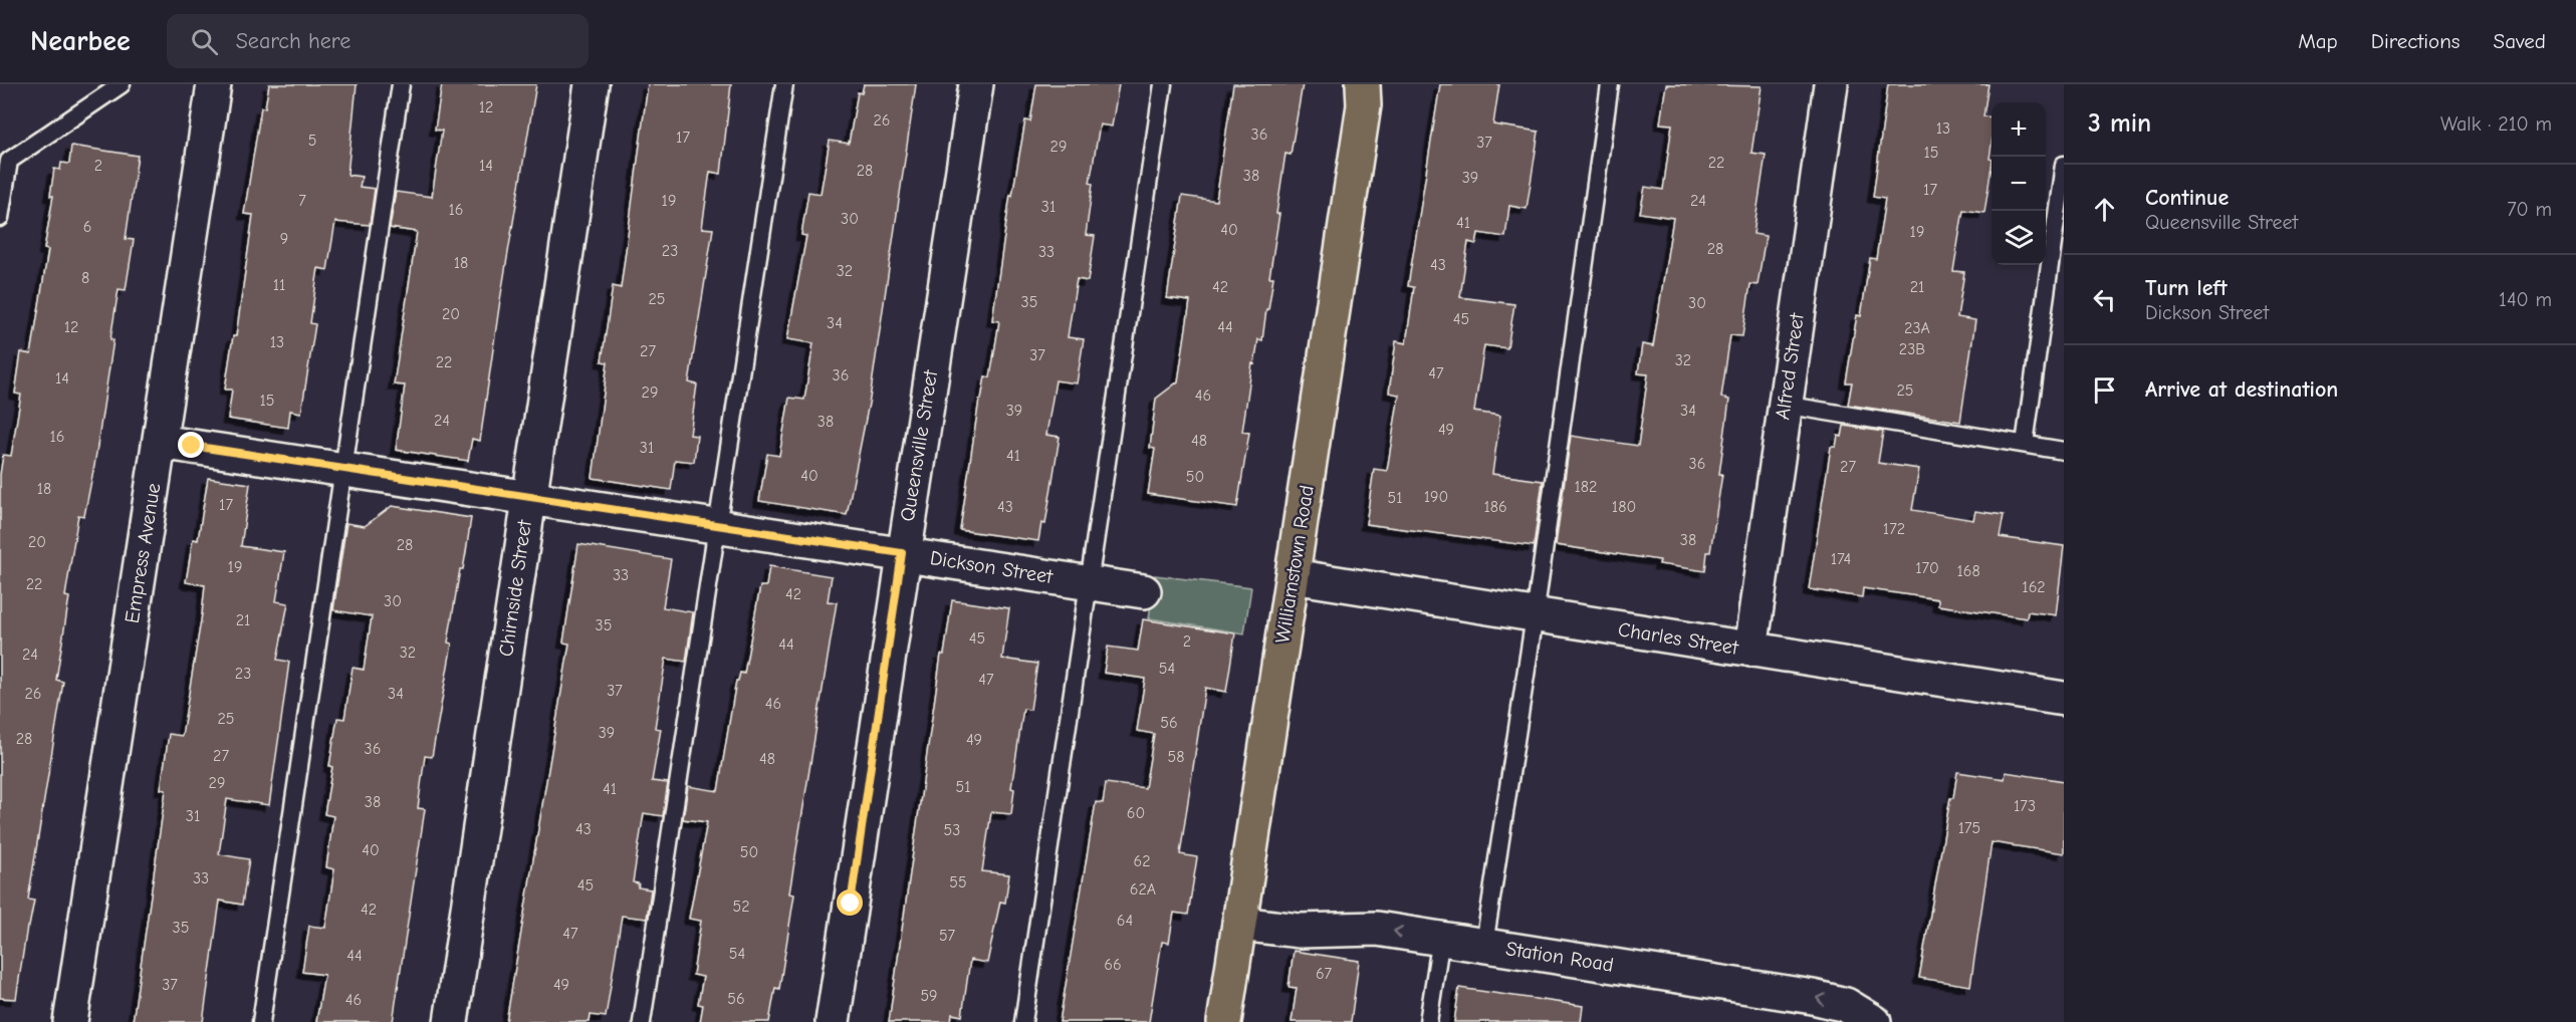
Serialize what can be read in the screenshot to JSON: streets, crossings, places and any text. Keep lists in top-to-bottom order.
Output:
{
  "streets": {
    "main road": ["Williamstown Road"],
    "street": [
      "Alfred Street",
      "Queensville Street",
      "Empress Avenue",
      "Dickson Street",
      "Chirnside Street",
      "Charles Street",
      "Station Road"
    ]
  },
  "crossings": [
    ["Alfred Street", "Charles Street"],
    ["Queensville Street", "Dickson Street"],
    ["Empress Avenue", "Dickson Street"],
    ["Williamstown Road", "Charles Street"],
    ["Williamstown Road", "Station Road"],
    ["Dickson Street", "Chirnside Street"]
  ],
  "one_way": ["Station Road"],
  "house_numbers": [
    "12",
    "26",
    "13",
    "36",
    "17",
    "5",
    "37",
    "29",
    "15",
    "22",
    "2",
    "14",
    "28",
    "38",
    "39",
    "17",
    "7",
    "19",
    "24",
    "31",
    "16",
    "30",
    "41",
    "6",
    "40",
    "19",
    "9",
    "28",
    "23",
    "33",
    "18",
    "43",
    "32",
    "8",
    "11",
    "42",
    "21",
    "25",
    "35",
    "30",
    "20",
    "45",
    "34",
    "12",
    "44",
    "23A",
    "13",
    "23B",
    "27",
    "37",
    "32",
    "22",
    "47",
    "36",
    "14",
    "25",
    "29",
    "46",
    "15",
    "39",
    "34",
    "24",
    "38",
    "49",
    "16",
    "48",
    "31",
    "41",
    "36",
    "27",
    "40",
    "50",
    "182",
    "18",
    "190",
    "51",
    "17",
    "43",
    "186",
    "180",
    "172",
    "38",
    "20",
    "28",
    "174",
    "19",
    "170",
    "168",
    "33",
    "22",
    "162",
    "42",
    "30",
    "21",
    "35",
    "45",
    "2",
    "44",
    "32",
    "24",
    "54",
    "23",
    "47",
    "37",
    "26",
    "34",
    "46",
    "25",
    "56",
    "39",
    "28",
    "49",
    "36",
    "27",
    "58",
    "48",
    "29",
    "51",
    "41",
    "38",
    "173",
    "60",
    "31",
    "175",
    "43",
    "53",
    "40",
    "50",
    "62",
    "33",
    "55",
    "45",
    "62A",
    "52",
    "42",
    "64",
    "35",
    "47",
    "57",
    "54",
    "44",
    "66",
    "67",
    "37",
    "49",
    "59",
    "56",
    "46"
  ],
  "page": {
    "header": "Nearbee",
    "search": "Search here",
    "nav": ["Map", "Directions", "Saved"],
    "heading": ["3 min", "Walk · 210 m"],
    "map_buttons": ["+", "−"],
    "list": [
      ["Continue", "Queensville Street", "70 m"],
      ["Turn left", "Dickson Street", "140 m"],
      "Arrive at destination"
    ]
  }
}
